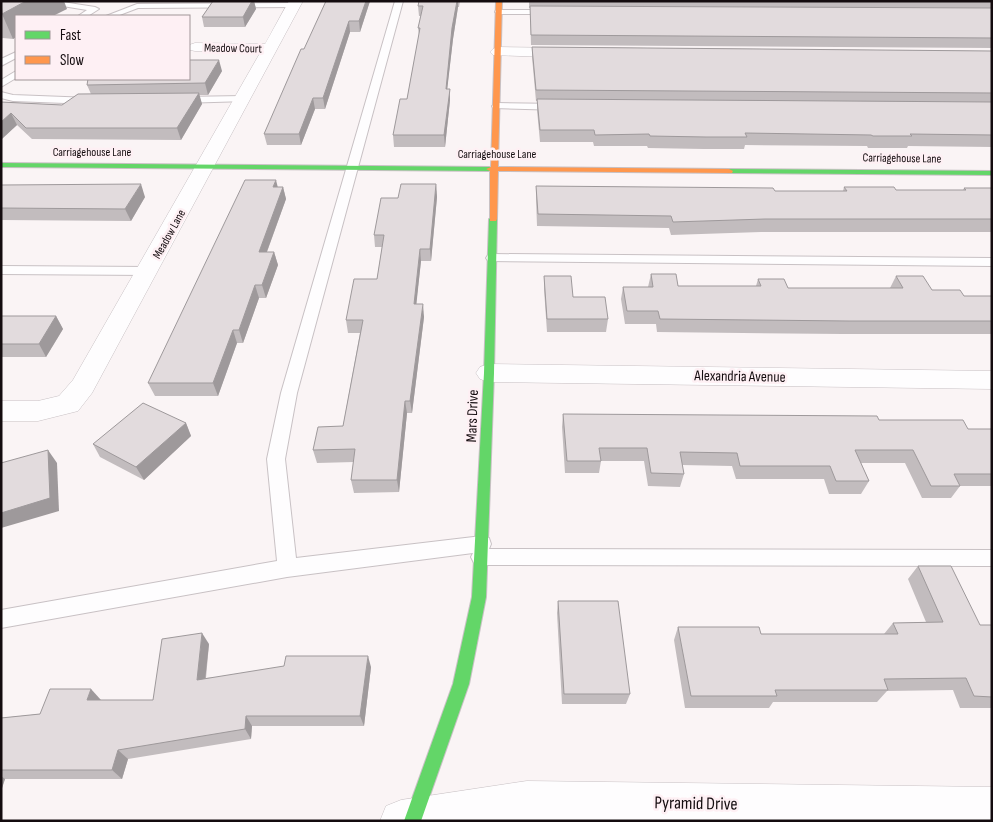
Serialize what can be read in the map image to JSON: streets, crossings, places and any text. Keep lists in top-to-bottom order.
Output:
{
  "streets": {
    "street": [
      "Meadow Court",
      "Carriagehouse Lane",
      "Meadow Lane",
      "Alexandria Avenue",
      "Mars Drive",
      "Pyramid Drive"
    ]
  },
  "crossings": [
    ["Meadow Court", "Meadow Lane"],
    ["Carriagehouse Lane", "Meadow Lane"],
    ["Carriagehouse Lane", "Mars Drive"],
    ["Alexandria Avenue", "Mars Drive"],
    ["Mars Drive", "Pyramid Drive"]
  ],
  "legend": ["Fast", "Slow"]
}
